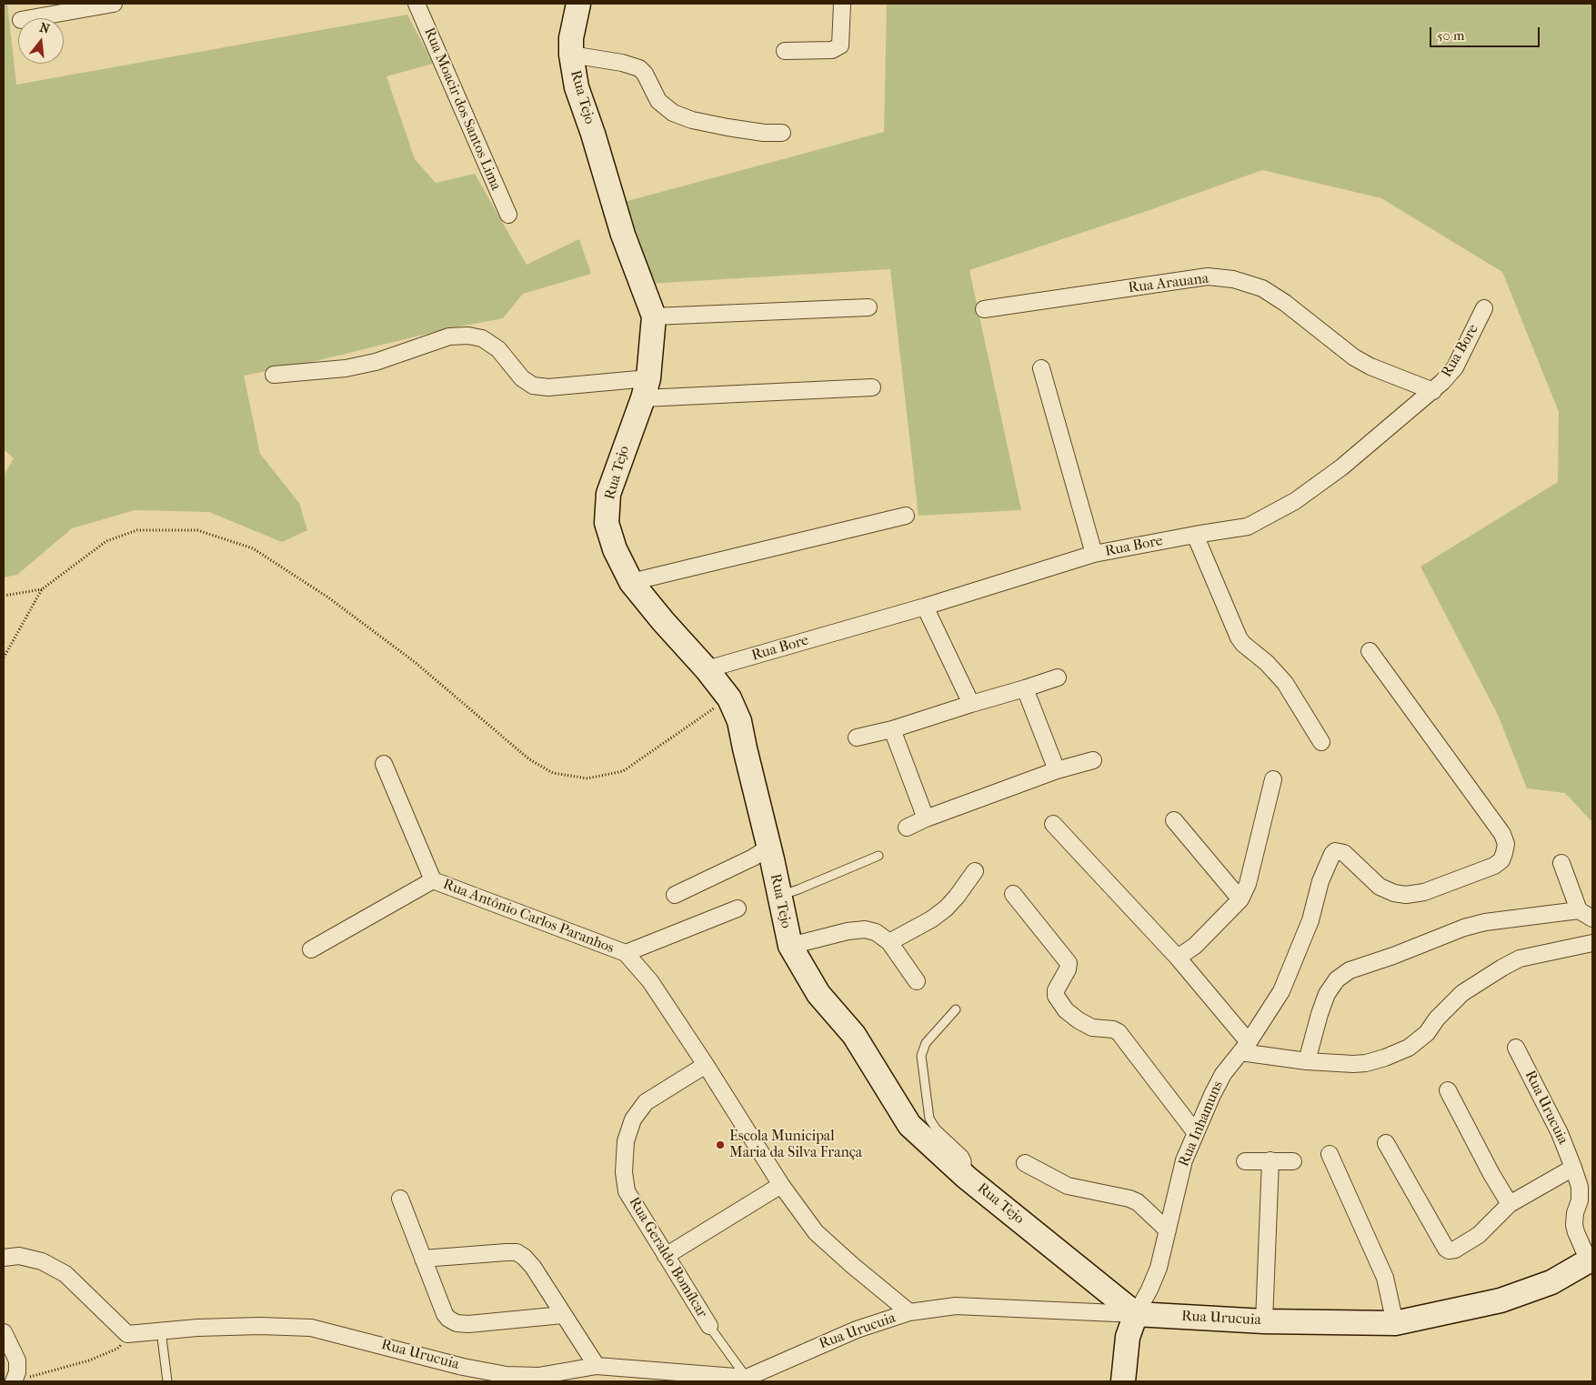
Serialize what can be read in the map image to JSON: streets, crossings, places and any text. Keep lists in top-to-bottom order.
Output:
{
  "streets": {
    "street": [
      "Rua Tejo",
      "Rua Moacir dos Santos Lima",
      "Rua Arauana",
      "Rua Bore",
      "Rua Antônio Carlos Paranhos",
      "Rua Urucuia",
      "Rua Inhamuns",
      "Rua Geraldo Bomílcar"
    ]
  },
  "crossings": [
    ["Rua Tejo", "Rua Bore"],
    ["Rua Tejo", "Rua Urucuia"],
    ["Rua Tejo", "Rua Inhamuns"],
    ["Rua Arauana", "Rua Bore"],
    ["Rua Antônio Carlos Paranhos", "Rua Urucuia"],
    ["Rua Antônio Carlos Paranhos", "Rua Geraldo Bomílcar"],
    ["Rua Urucuia", "Rua Inhamuns"]
  ],
  "places": ["Escola Municipal Maria da Silva França"],
  "scale_bar": "50 m",
  "north": "top"
}
